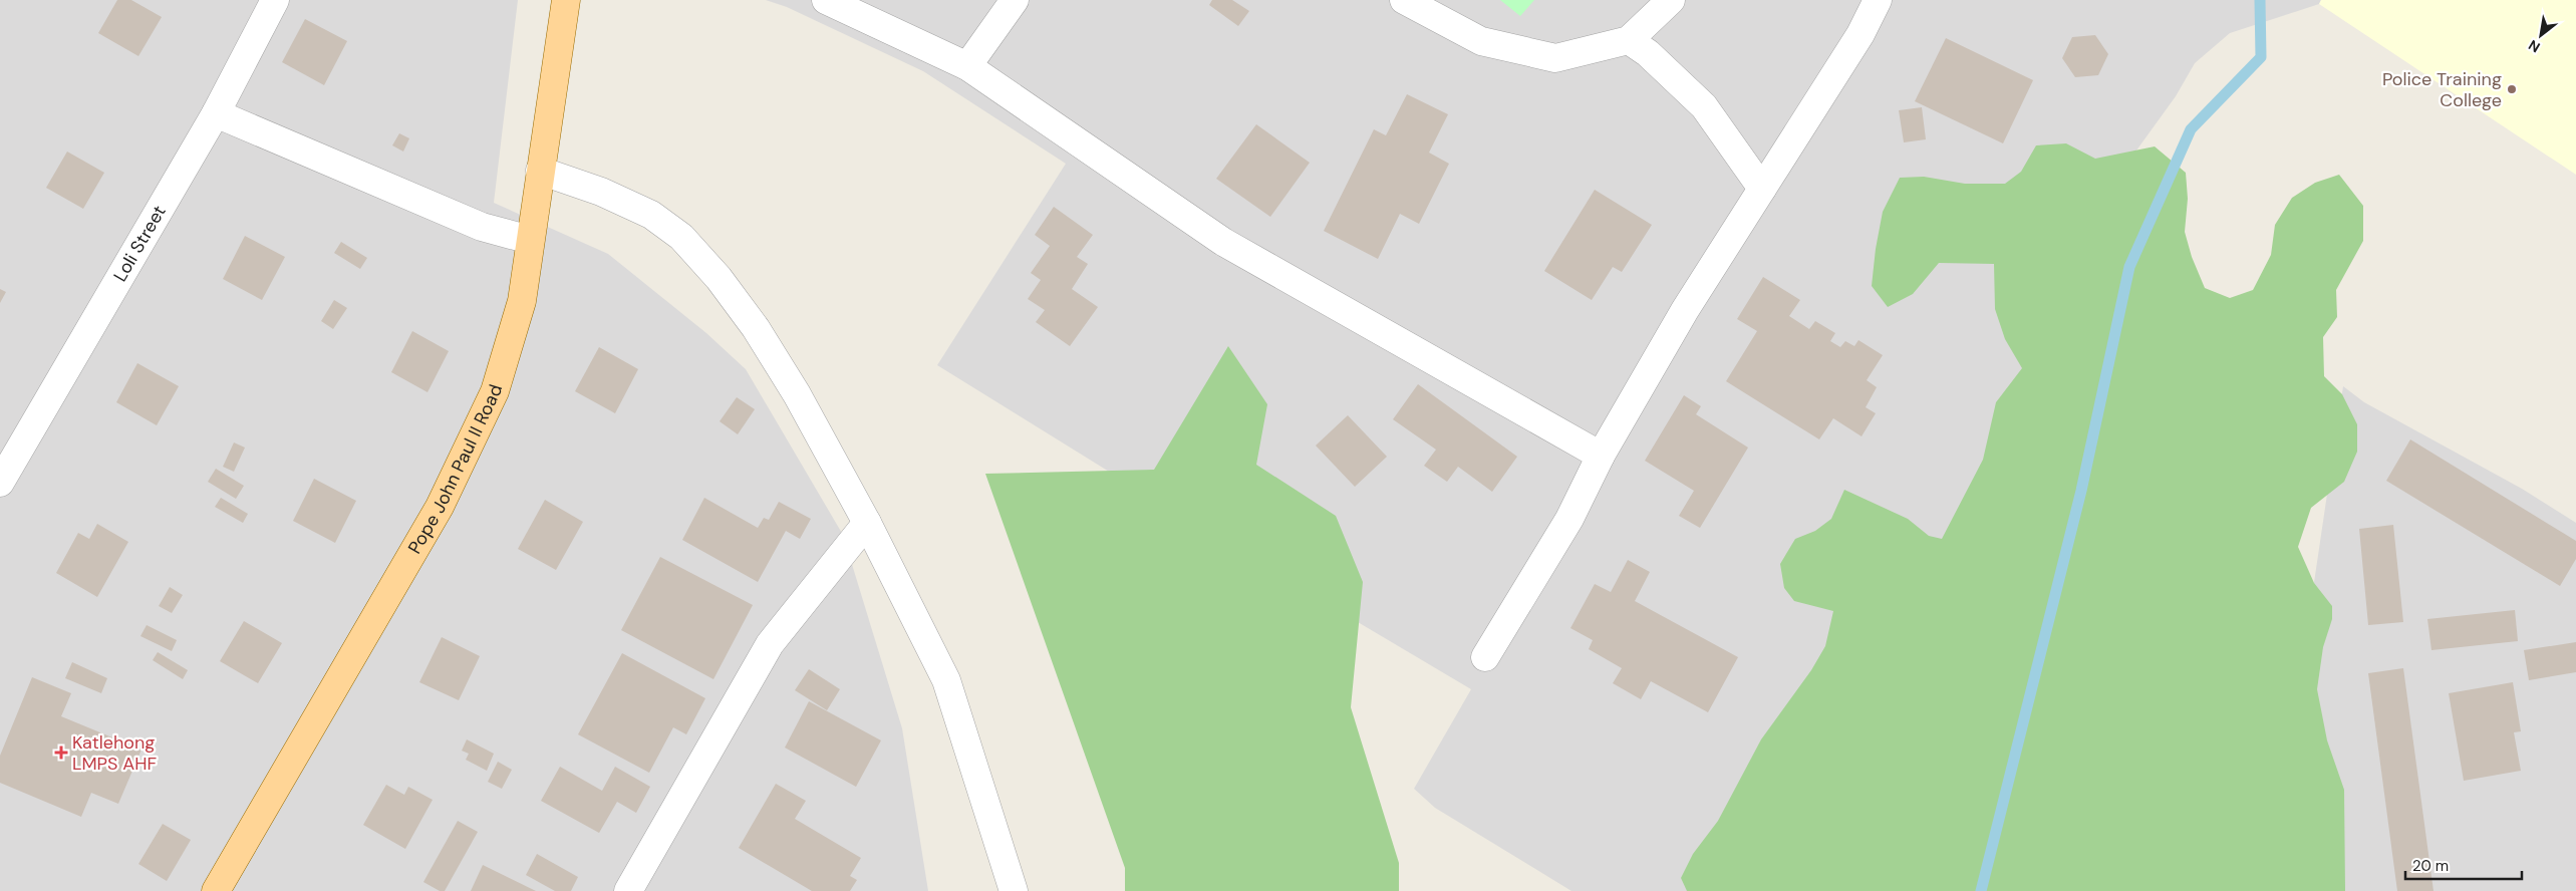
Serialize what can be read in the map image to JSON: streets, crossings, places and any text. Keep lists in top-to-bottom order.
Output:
{
  "streets": {
    "main road": ["Pope John Paul II Road"],
    "street": ["Loli Street"]
  },
  "places": {
    "other": ["Police Training College"],
    "health": ["Katlehong LMPS AHF"]
  },
  "scale_bar": "20 m",
  "north": "bottom left"
}
